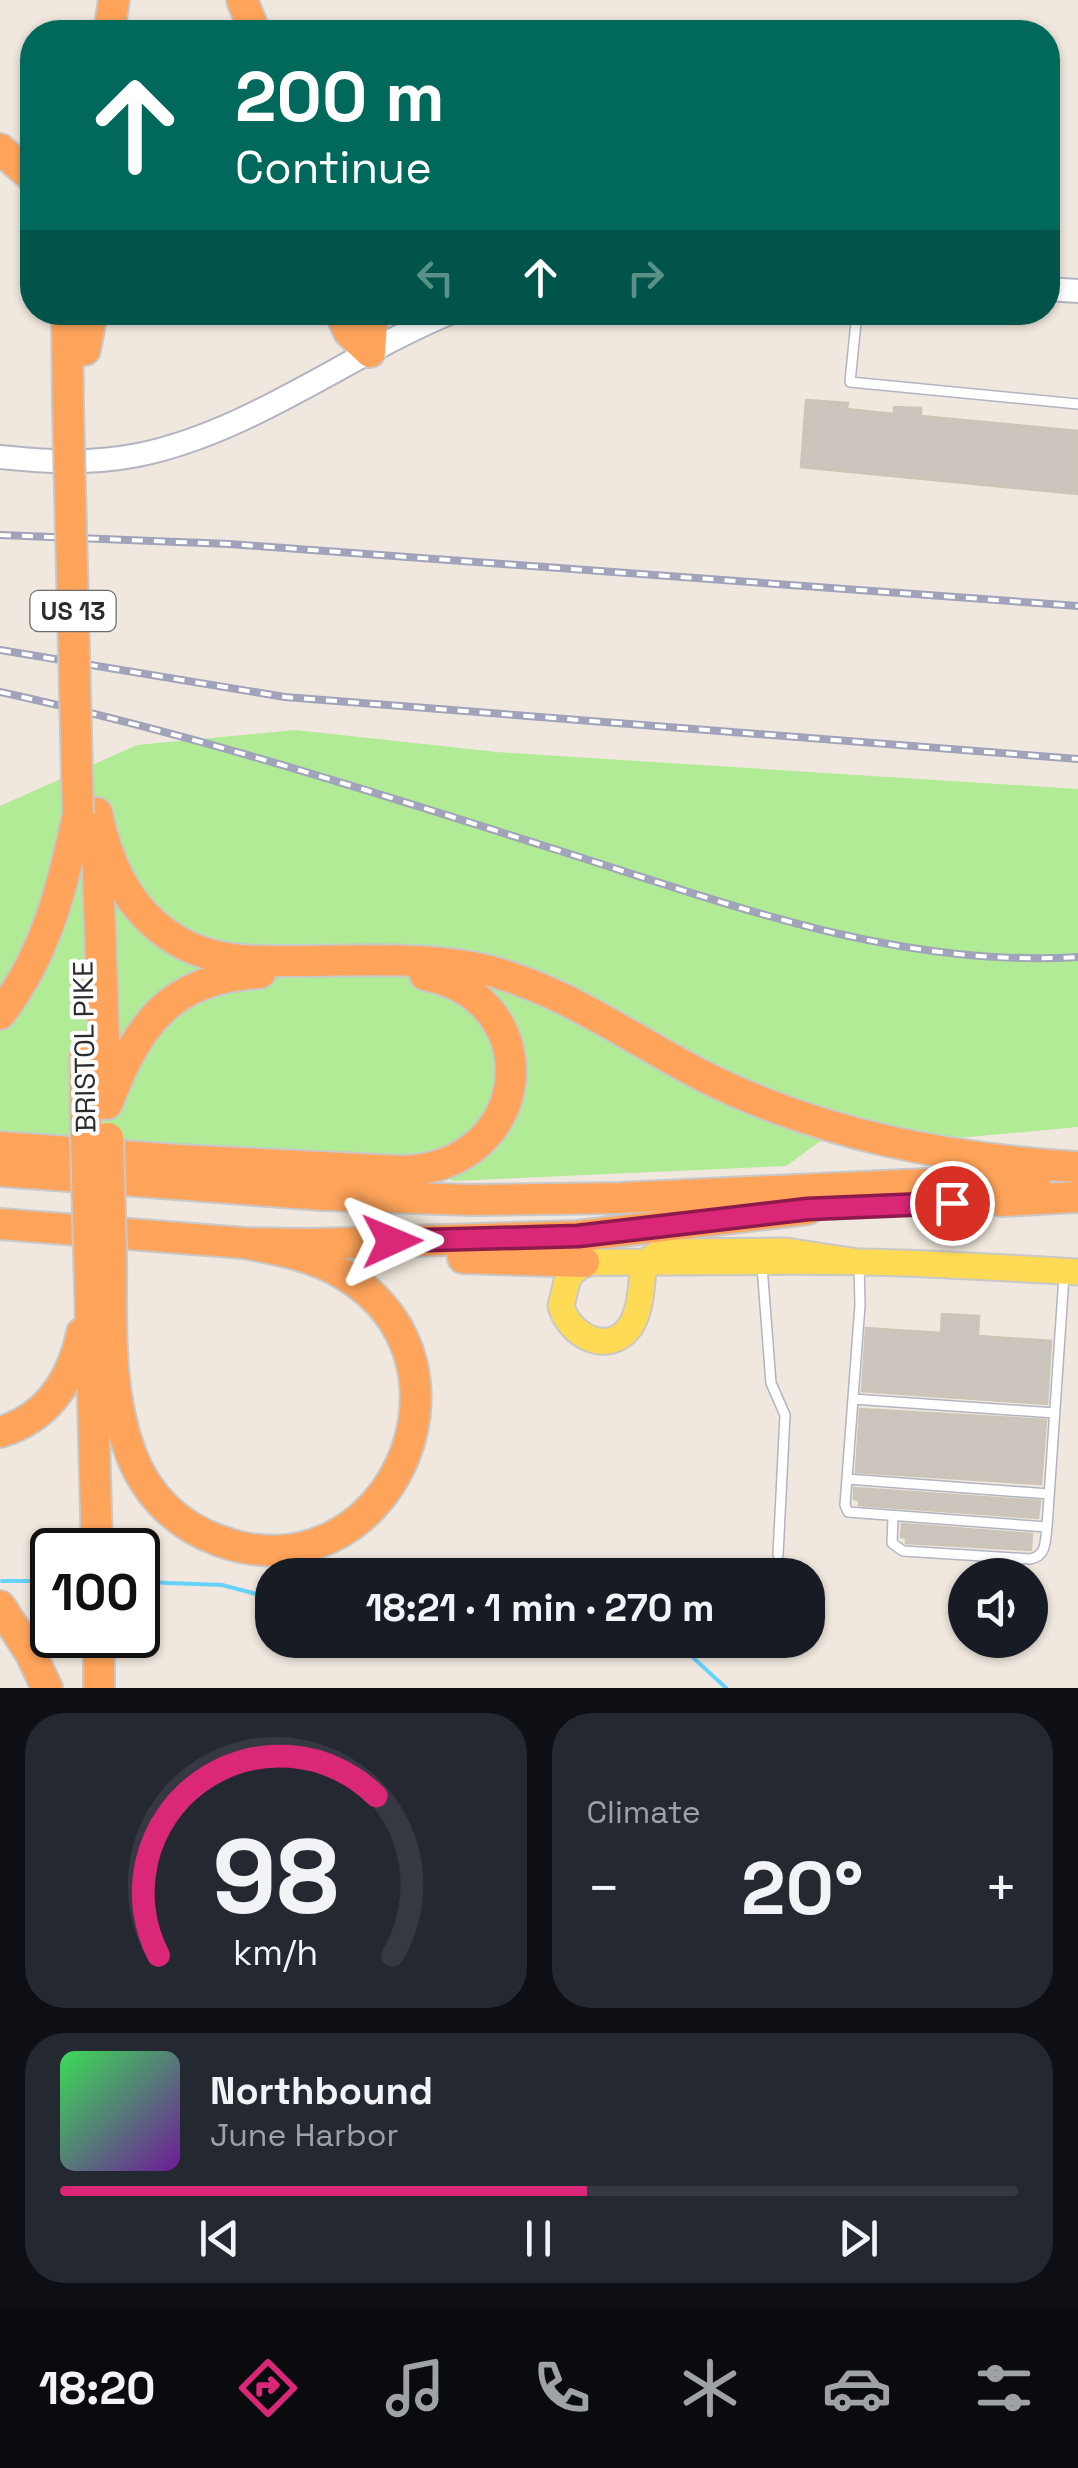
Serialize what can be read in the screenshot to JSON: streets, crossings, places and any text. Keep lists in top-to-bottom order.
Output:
{
  "streets": {
    "highway": ["US 13", "BRISTOL PIKE"]
  },
  "crossings": [
    ["US 13", "BRISTOL PIKE"]
  ],
  "page": {
    "turn": ["200 m", "Continue"],
    "limit": "100",
    "trip": "18:21 · 1 min · 270 m",
    "tile": "Climate",
    "heat": ["−", "20°", "+"],
    "song": ["Northbound", "June Harbor"],
    "tabs": "18:20",
    "gauge": ["98", "km/h"]
  }
}
